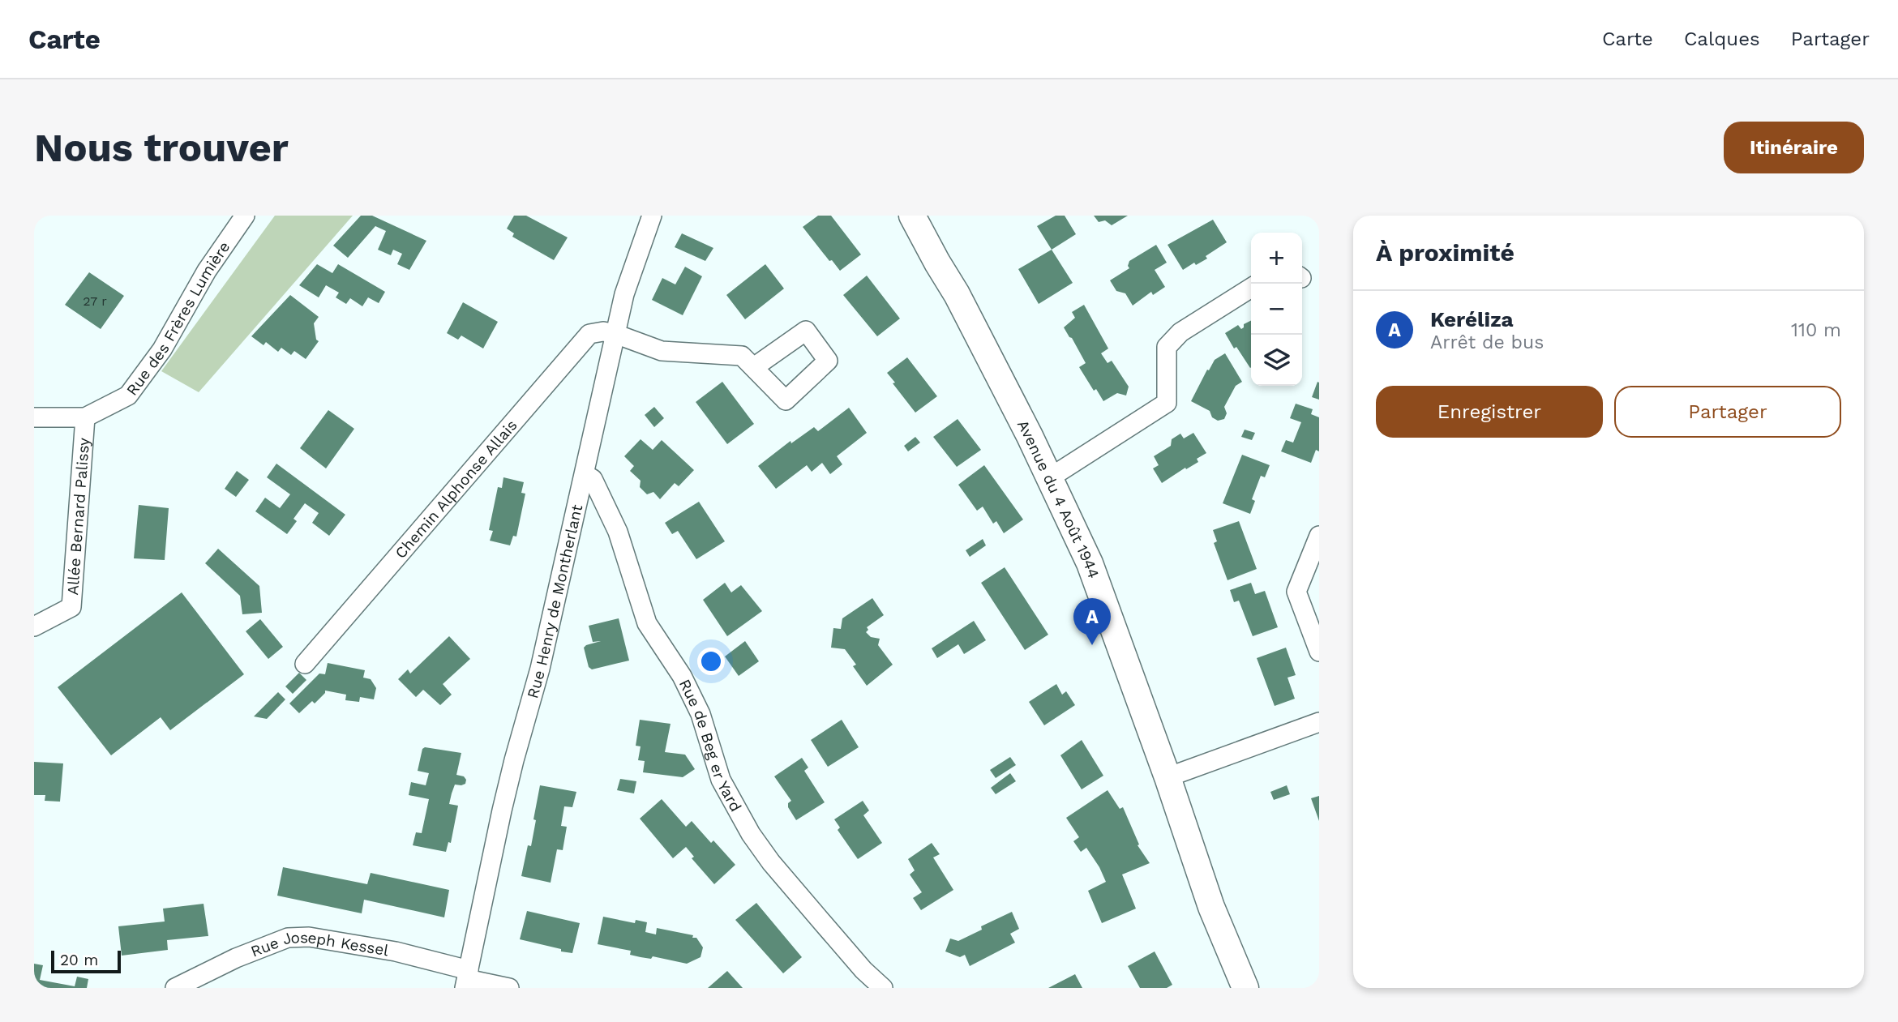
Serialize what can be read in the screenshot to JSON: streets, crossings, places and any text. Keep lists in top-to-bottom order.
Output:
{
  "streets": {
    "street": [
      "Rue des Frères Lumière",
      "Chemin Alphonse Allais",
      "Avenue du 4 Août 1944",
      "Allée Bernard Palissy",
      "Rue Henry de Montherlant",
      "Rue de Beg er Yard",
      "Rue Joseph Kessel"
    ]
  },
  "crossings": [
    ["Rue des Frères Lumière", "Allée Bernard Palissy"],
    ["Chemin Alphonse Allais", "Rue Henry de Montherlant"],
    ["Rue Henry de Montherlant", "Rue de Beg er Yard"],
    ["Rue Henry de Montherlant", "Rue Joseph Kessel"]
  ],
  "house_numbers": ["27 r"],
  "scale_bar": "20 m",
  "page": {
    "header": "Carte",
    "nav": ["Carte", "Calques", "Partager"],
    "buttons": [
      "Itinéraire",
      ["Enregistrer", "Partager"]
    ],
    "title": "Nous trouver",
    "heading": "À proximité",
    "map_buttons": ["+", "−"],
    "list": [
      {
        "mark": "A",
        "name": "Keréliza",
        "note": "Arrêt de bus",
        "value": "110 m"
      }
    ],
    "pins": "A",
    "scale": "20 m"
  }
}
